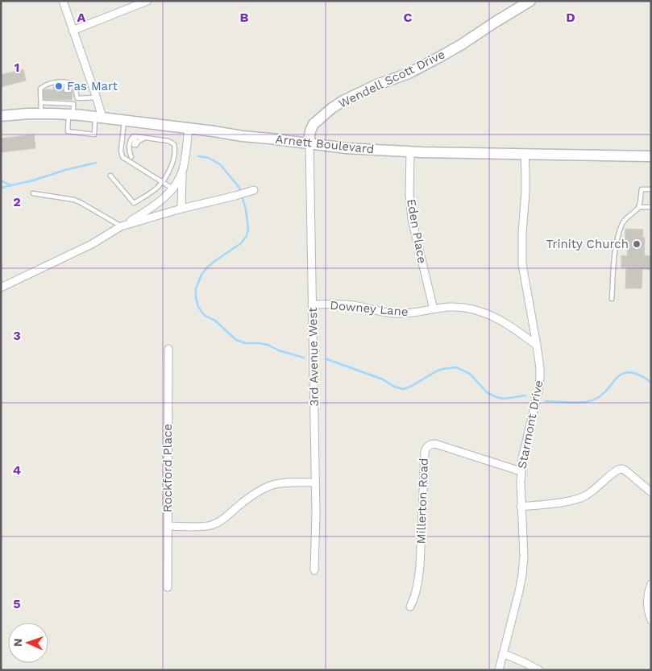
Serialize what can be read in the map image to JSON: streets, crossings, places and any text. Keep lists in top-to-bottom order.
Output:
{
  "streets": {
    "main road": ["Wendell Scott Drive", "Arnett Boulevard"],
    "street": [
      "Eden Place",
      "Downey Lane",
      "3rd Avenue West",
      "Starmont Drive",
      "Rockford Place",
      "Millerton Road"
    ]
  },
  "crossings": [
    ["Wendell Scott Drive", "Arnett Boulevard"],
    ["Wendell Scott Drive", "3rd Avenue West"],
    ["Arnett Boulevard", "Eden Place"],
    ["Arnett Boulevard", "3rd Avenue West"],
    ["Arnett Boulevard", "Starmont Drive"],
    ["Eden Place", "Downey Lane"],
    ["Downey Lane", "3rd Avenue West"],
    ["Downey Lane", "Starmont Drive"],
    ["Starmont Drive", "Millerton Road"]
  ],
  "places": ["Fas Mart", "Trinity Church"],
  "north": "left",
  "grid": {
    "columns": [
      "A",
      "B",
      "C",
      "D"
    ],
    "rows": [
      "1",
      "2",
      "3",
      "4",
      "5"
    ]
  }
}
